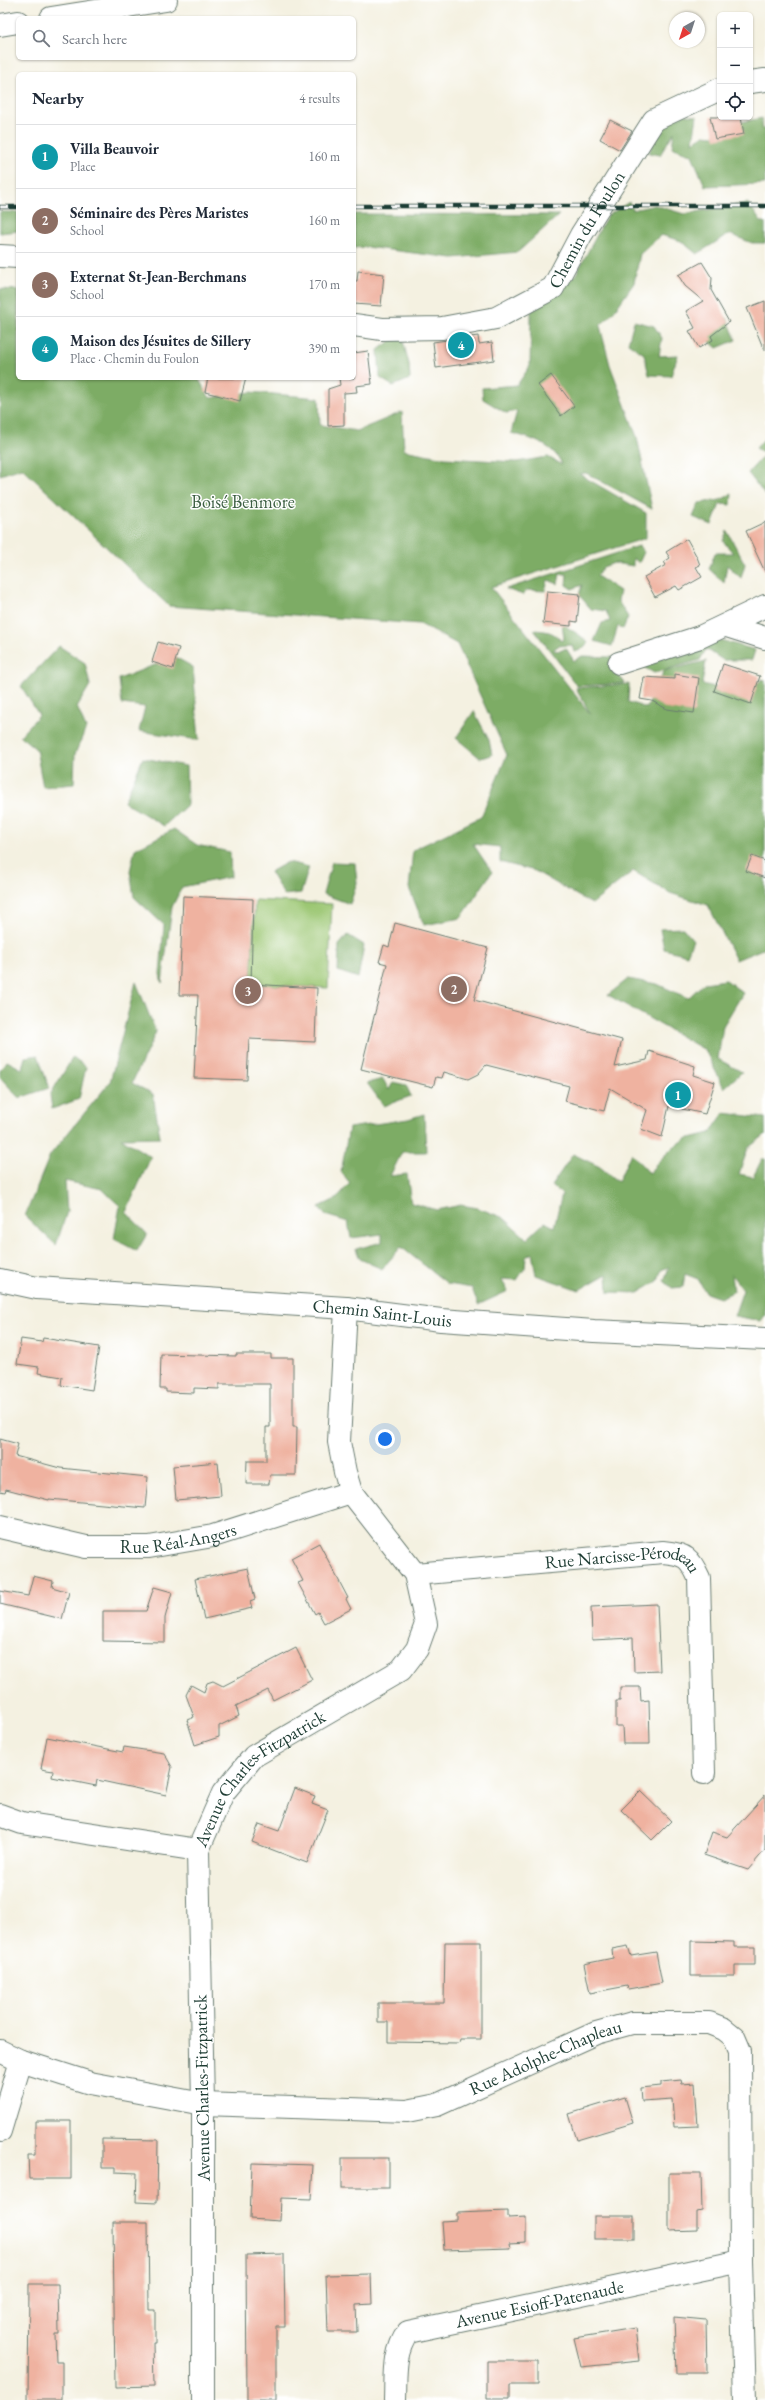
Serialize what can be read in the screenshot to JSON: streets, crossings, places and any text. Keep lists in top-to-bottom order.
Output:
{
  "streets": {
    "street": [
      "Chemin du Foulon",
      "Chemin Saint-Louis",
      "Rue Réal-Angers",
      "Rue Narcisse-Pérodeau",
      "Avenue Charles-Fitzpatrick",
      "Rue Adolphe-Chapleau",
      "Avenue Esioff-Patenaude"
    ]
  },
  "crossings": [
    ["Chemin Saint-Louis", "Avenue Charles-Fitzpatrick"],
    ["Rue Réal-Angers", "Avenue Charles-Fitzpatrick"],
    ["Rue Narcisse-Pérodeau", "Avenue Charles-Fitzpatrick"],
    ["Avenue Charles-Fitzpatrick", "Rue Adolphe-Chapleau"],
    ["Rue Adolphe-Chapleau", "Avenue Esioff-Patenaude"]
  ],
  "parks": ["Boisé Benmore"],
  "north": "bottom left",
  "page": {
    "map_buttons": ["+", "−"],
    "search": "Search here",
    "heading": ["Nearby", "4 results"],
    "list": [
      {
        "mark": "1",
        "name": "Villa Beauvoir",
        "note": "Place",
        "value": "160 m"
      },
      {
        "mark": "2",
        "name": "Séminaire des Pères Maristes",
        "note": "School",
        "value": "160 m"
      },
      {
        "mark": "3",
        "name": "Externat St-Jean-Berchmans",
        "note": "School",
        "value": "170 m"
      },
      {
        "mark": "4",
        "name": "Maison des Jésuites de Sillery",
        "note": "Place · Chemin du Foulon",
        "value": "390 m"
      }
    ],
    "pins": [
      "4",
      "2",
      "3",
      "1"
    ]
  }
}
